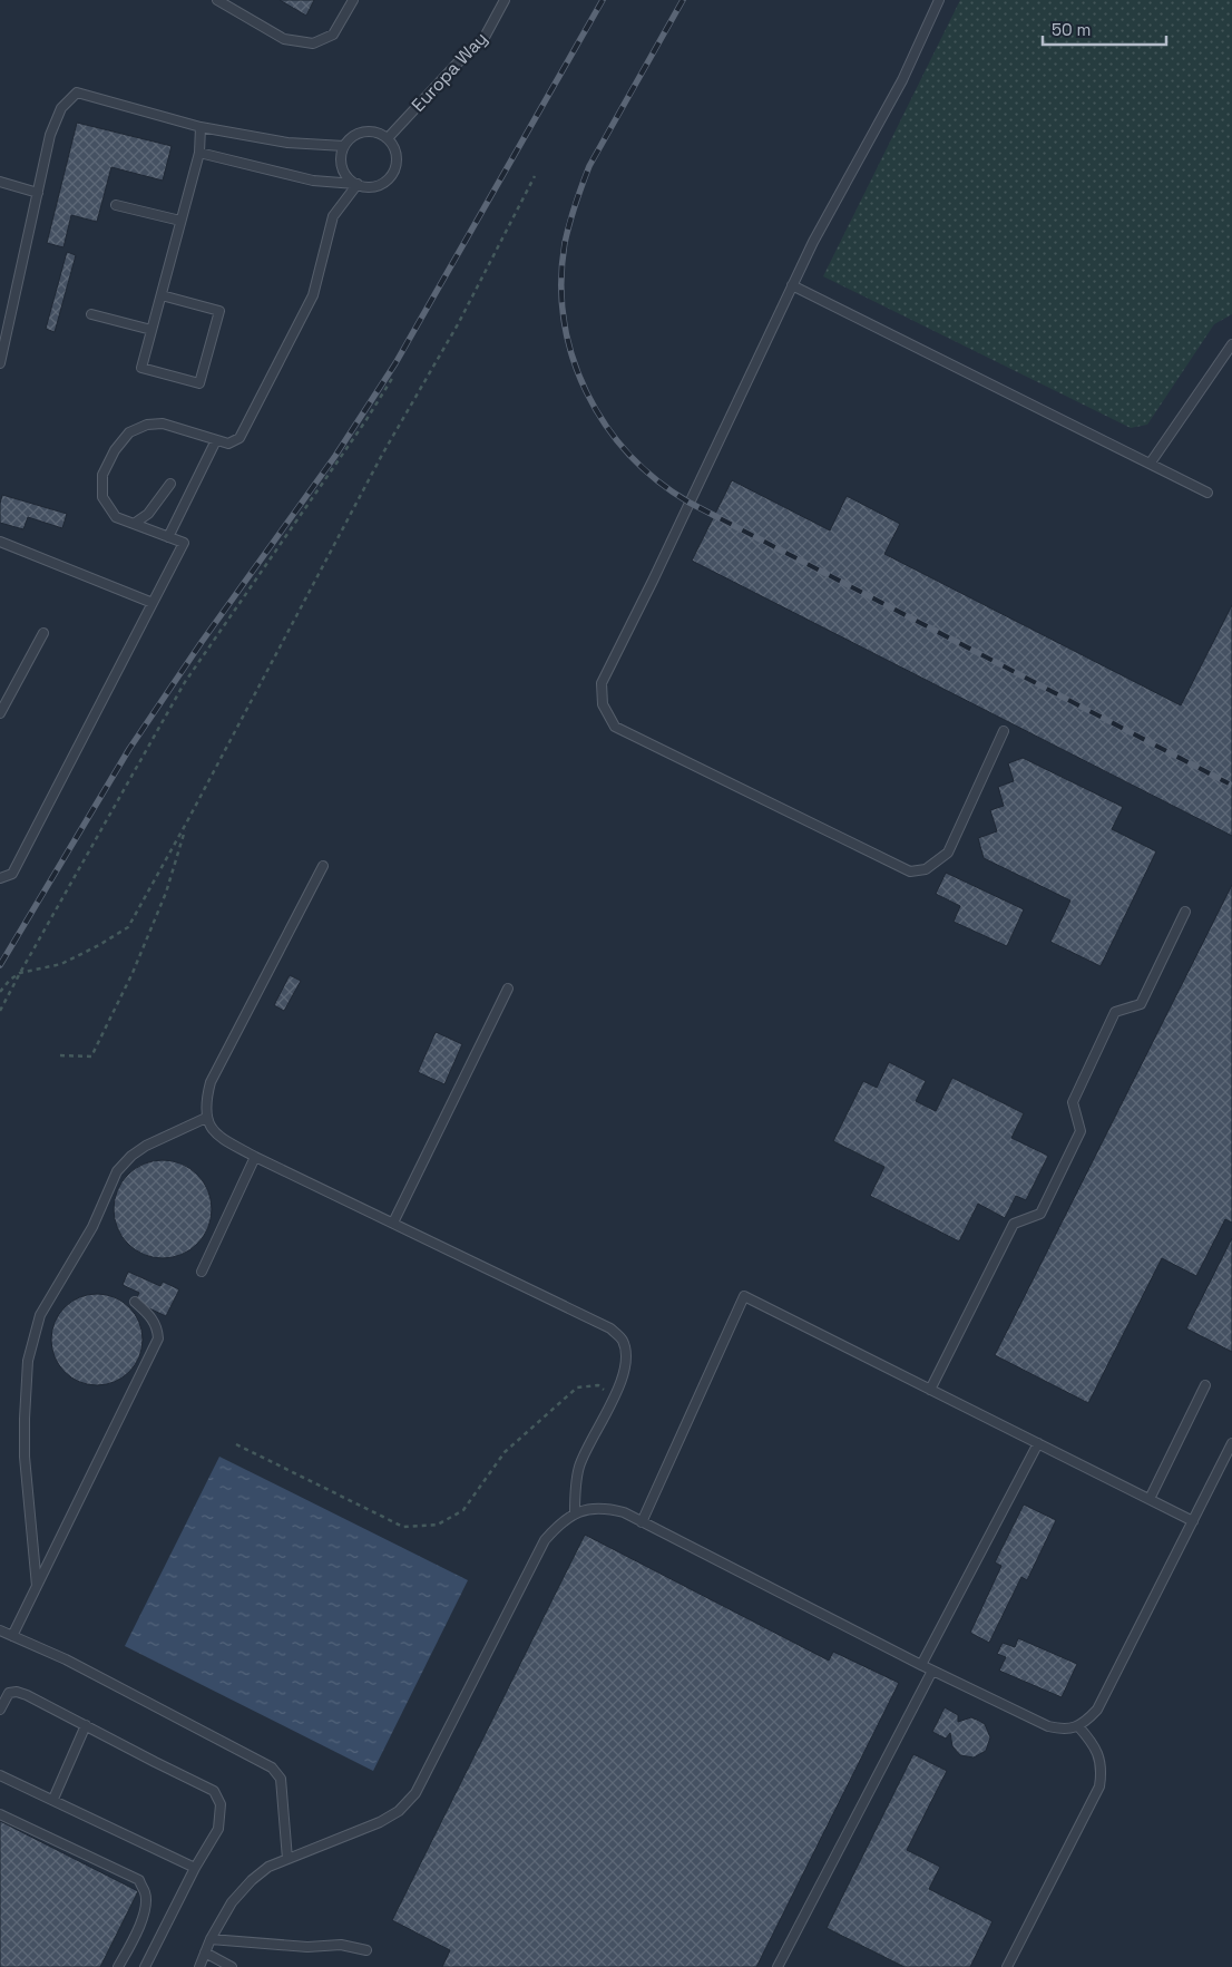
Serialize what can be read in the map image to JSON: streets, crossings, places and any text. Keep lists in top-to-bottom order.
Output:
{
  "streets": {
    "lane": ["Europa Way"]
  },
  "scale_bar": "50 m"
}
